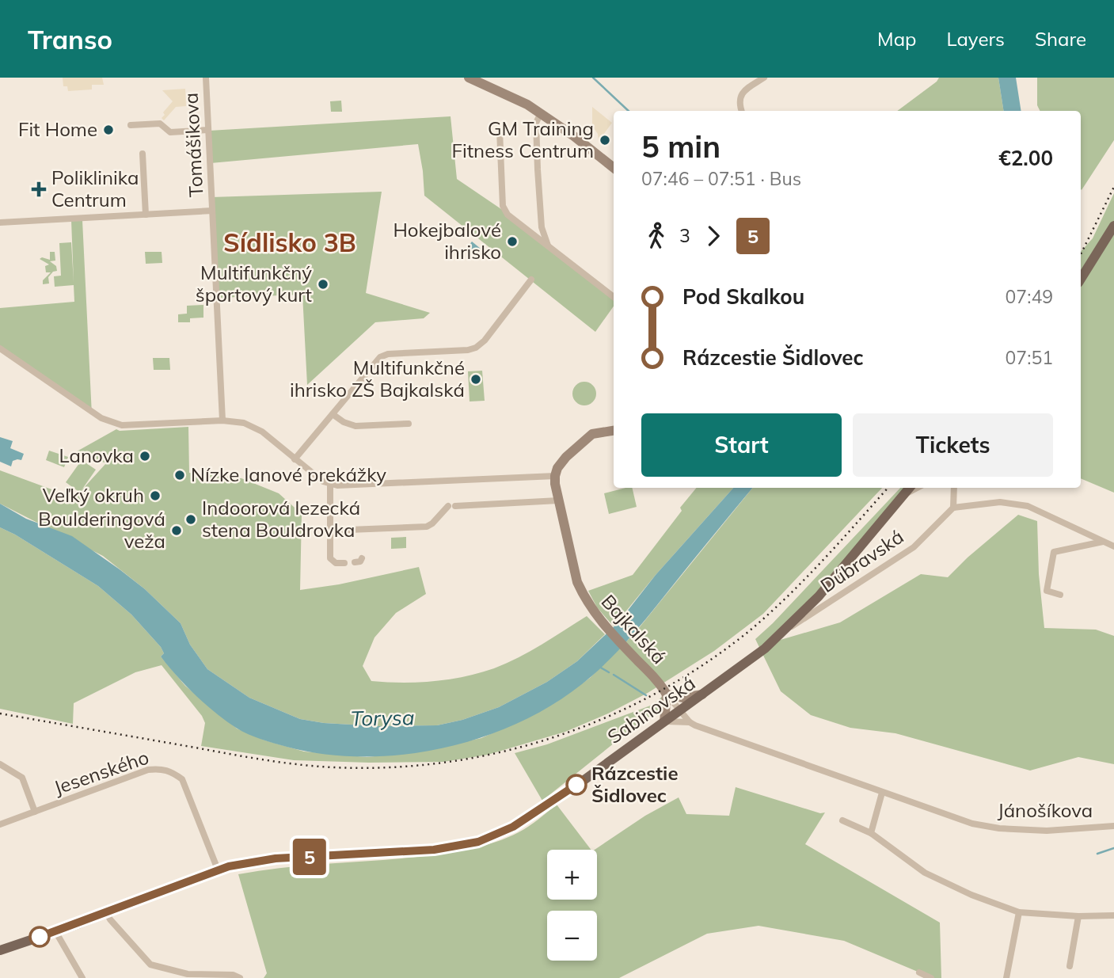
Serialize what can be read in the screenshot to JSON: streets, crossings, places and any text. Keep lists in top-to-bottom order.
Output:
{
  "streets": {
    "main road": ["Sabinovská"],
    "street": [
      "Tomášikova",
      "Dúbravská",
      "Bajkalská",
      "Jesenského",
      "Jánošíkova"
    ]
  },
  "crossings": [
    ["Dúbravská", "Sabinovská"],
    ["Bajkalská", "Sabinovská"],
    ["Sabinovská", "Jesenského"]
  ],
  "districts": ["Sídlisko 3B"],
  "water": ["Torysa"],
  "places": {
    "other": [
      "Fit Home",
      "GM Training Fitness Centrum",
      "Hokejbalové ihrisko",
      "Multifunkčný športový kurt",
      "Multifunkčné ihrisko ZŠ Bajkalská",
      "Lanovka",
      "Nízke lanové prekážky",
      "Veľký okruh",
      "Indoorová lezecká stena Bouldrovka",
      "Boulderingová veža",
      "Rázcestie Šidlovec"
    ],
    "health": ["Poliklinika Centrum"]
  },
  "lines": ["bus line 5"],
  "page": {
    "header": "Transo",
    "nav": ["Map", "Layers", "Share"],
    "on_map": "5",
    "heading": ["5 min", "07:46 – 07:51 · Bus", "€2.00"],
    "legs": ["3", "5"],
    "list": [
      {
        "name": "Pod Skalkou",
        "value": "07:49"
      },
      {
        "name": "Rázcestie Šidlovec",
        "value": "07:51"
      }
    ],
    "buttons": ["Start", "Tickets"],
    "map_buttons": ["+", "−"]
  }
}
